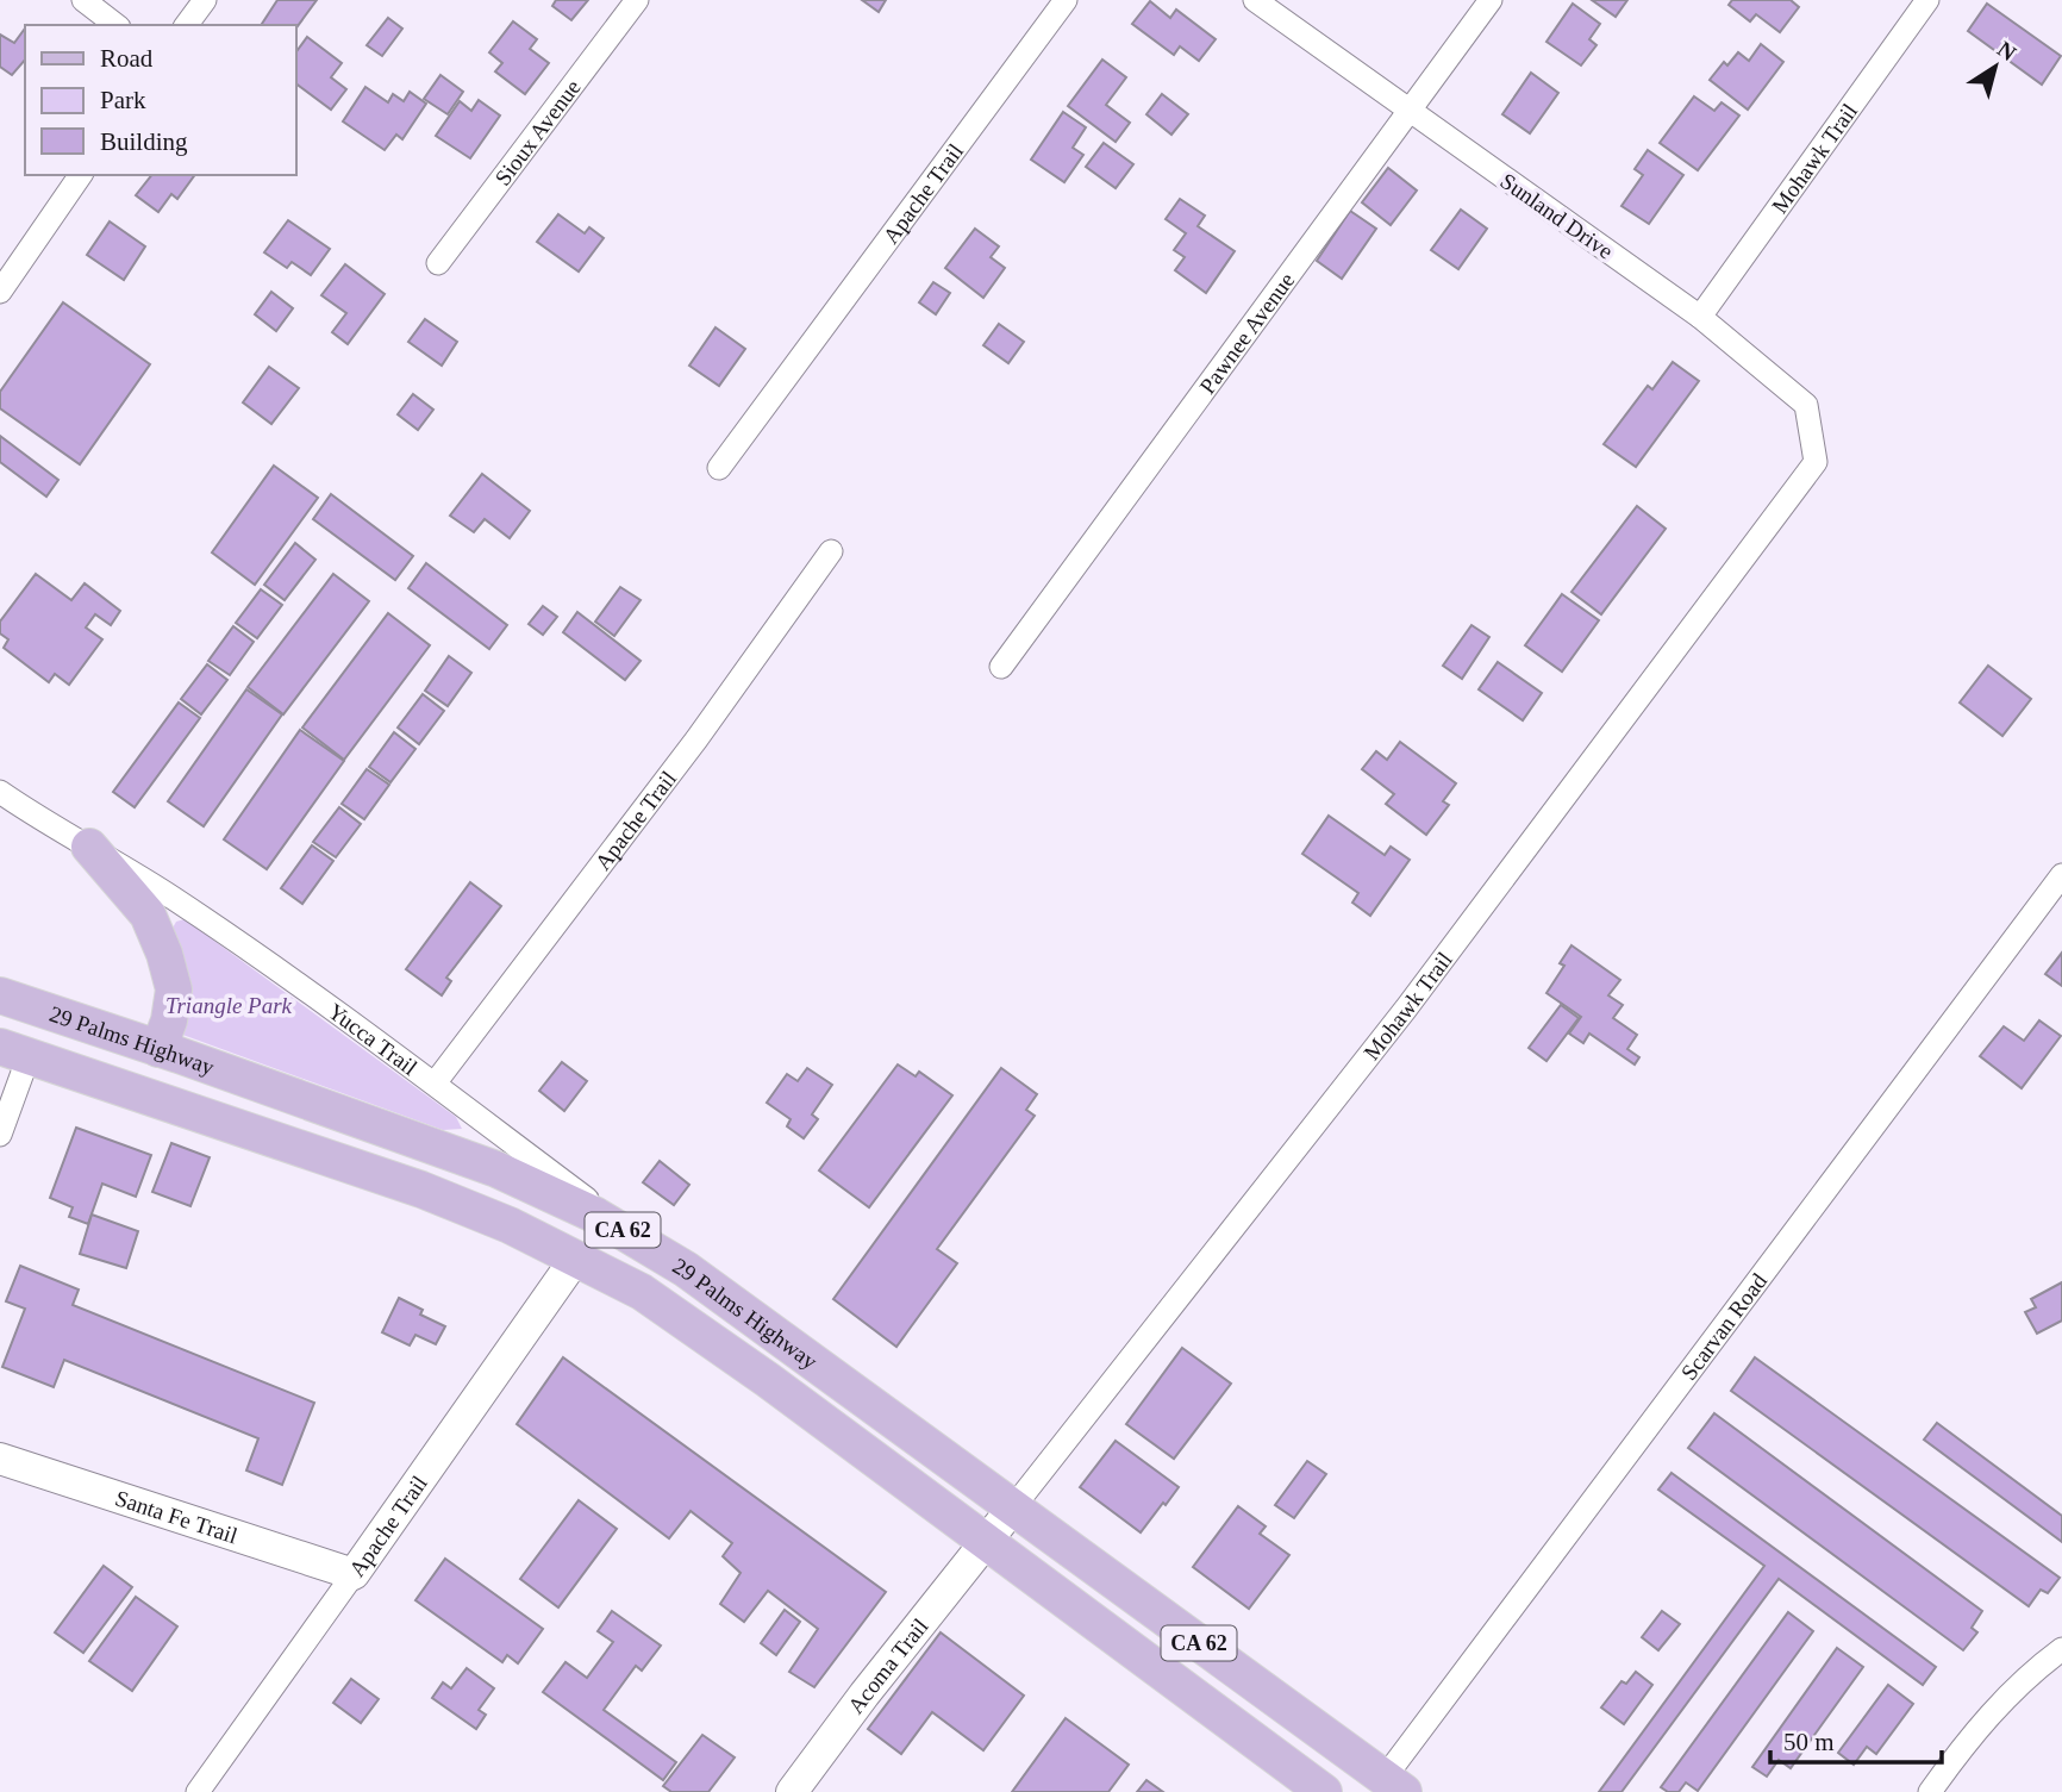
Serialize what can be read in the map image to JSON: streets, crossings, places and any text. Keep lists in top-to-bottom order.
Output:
{
  "streets": {
    "main road": ["29 Palms Highway", "CA 62"],
    "street": [
      "Sioux Avenue",
      "Mohawk Trail",
      "Apache Trail",
      "Sunland Drive",
      "Pawnee Avenue",
      "Yucca Trail",
      "Scarvan Road",
      "Santa Fe Trail",
      "Acoma Trail"
    ]
  },
  "crossings": [
    ["Mohawk Trail", "Sunland Drive"],
    ["Mohawk Trail", "29 Palms Highway"],
    ["Mohawk Trail", "Acoma Trail"],
    ["Apache Trail", "Yucca Trail"],
    ["Apache Trail", "29 Palms Highway"],
    ["Apache Trail", "Santa Fe Trail"],
    ["Sunland Drive", "Pawnee Avenue"],
    ["Yucca Trail", "29 Palms Highway"],
    ["29 Palms Highway", "Scarvan Road"],
    ["29 Palms Highway", "Acoma Trail"]
  ],
  "parks": ["Triangle Park"],
  "legend": ["Road", "Park", "Building"],
  "scale_bar": "50 m",
  "north": "top right"
}
